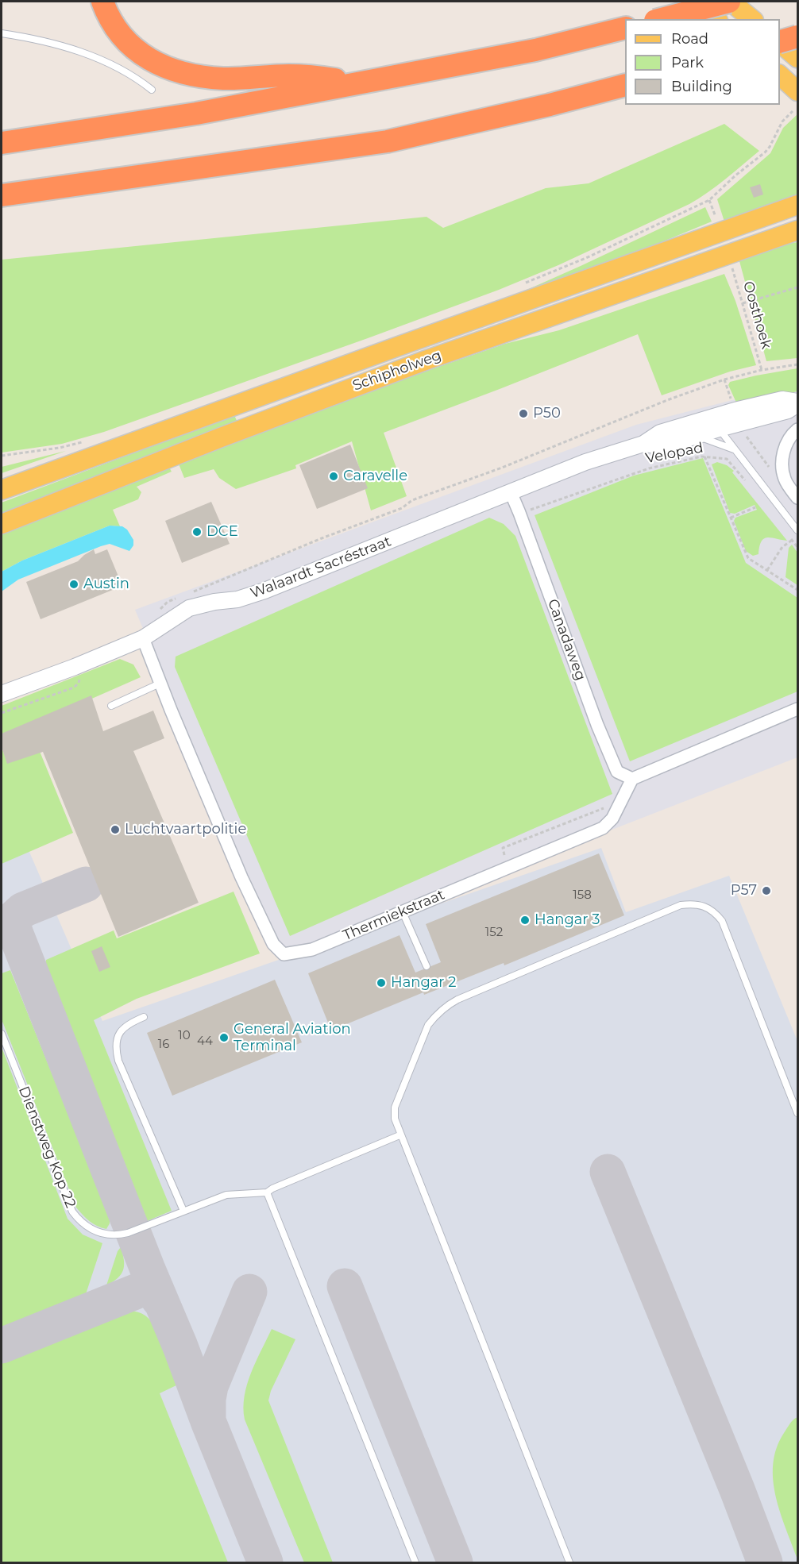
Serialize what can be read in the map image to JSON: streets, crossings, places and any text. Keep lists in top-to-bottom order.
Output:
{
  "streets": {
    "main road": ["Schipholweg"],
    "street": ["Walaardt Sacréstraat", "Canadaweg", "Thermiekstraat"],
    "lane": ["Dienstweg Kop 22"],
    "path": ["Oosthoek", "Velopad"]
  },
  "crossings": [
    ["Oosthoek", "Walaardt Sacréstraat"],
    ["Velopad", "Canadaweg"],
    ["Walaardt Sacréstraat", "Canadaweg"],
    ["Walaardt Sacréstraat", "Thermiekstraat"],
    ["Canadaweg", "Thermiekstraat"]
  ],
  "places": [
    "P50",
    "Caravelle",
    "DCE",
    "Austin",
    "Luchtvaartpolitie",
    "P57",
    "Hangar 3",
    "Hangar 2",
    "General Aviation Terminal"
  ],
  "house_numbers": [
    "158",
    "152",
    "10",
    "44",
    "16"
  ],
  "legend": ["Road", "Park", "Building"]
}
